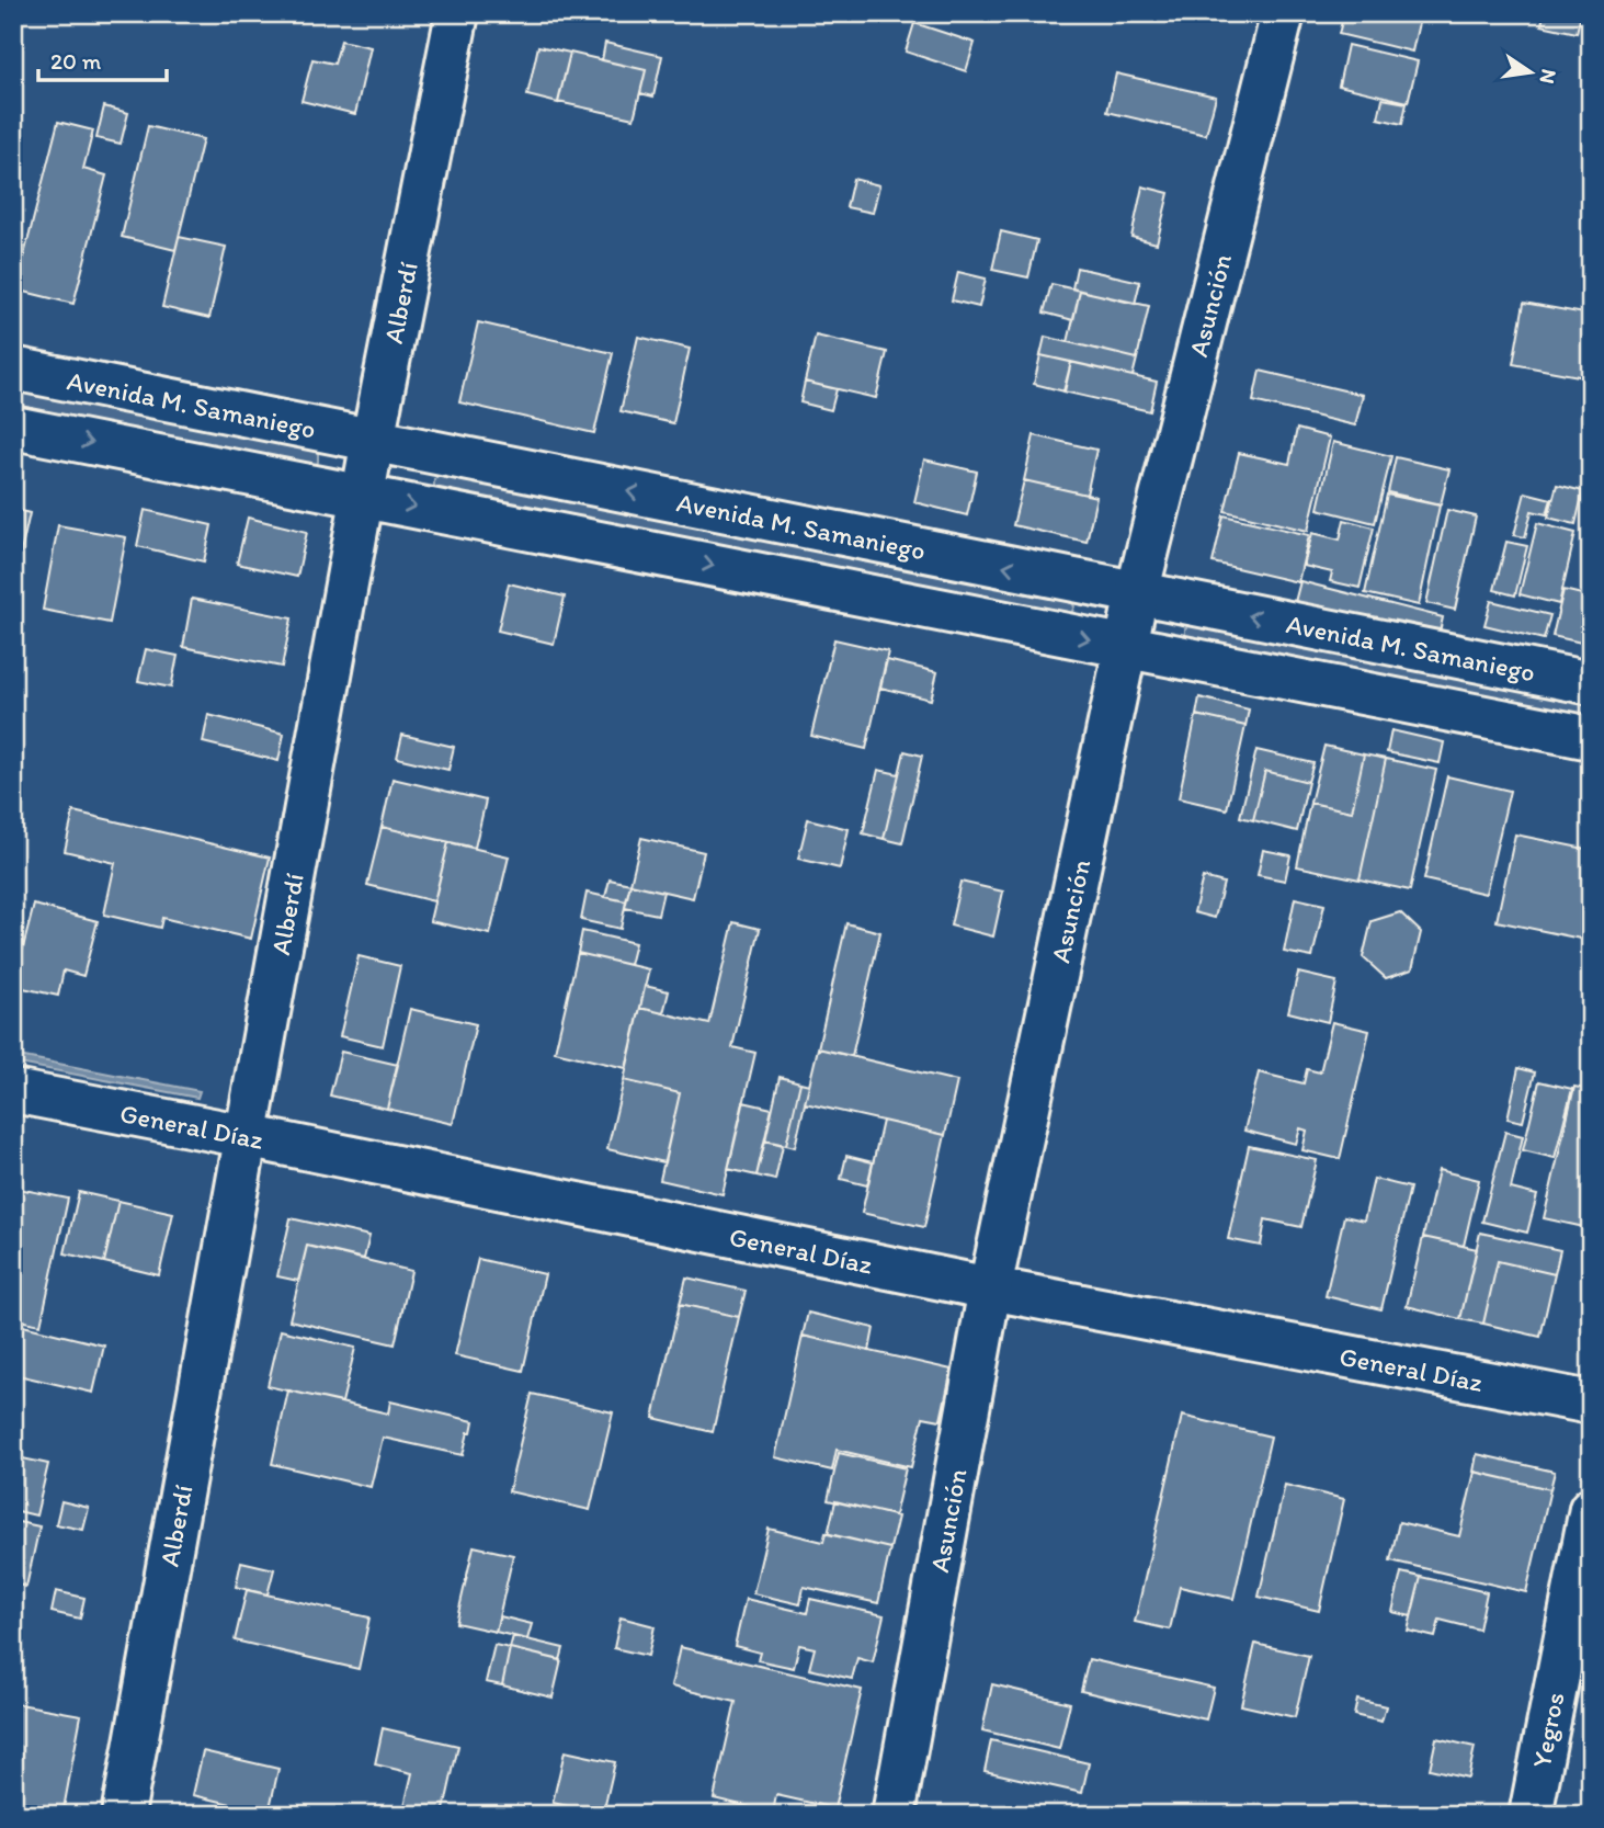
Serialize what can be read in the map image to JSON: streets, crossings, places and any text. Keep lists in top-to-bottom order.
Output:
{
  "streets": {
    "street": [
      "Alberdí",
      "Asunción",
      "Avenida M. Samaniego",
      "General Díaz",
      "Yegros"
    ]
  },
  "crossings": [
    ["Alberdí", "Avenida M. Samaniego"],
    ["Alberdí", "General Díaz"],
    ["Asunción", "Avenida M. Samaniego"],
    ["Asunción", "General Díaz"]
  ],
  "scale_bar": "20 m",
  "north": "right"
}
